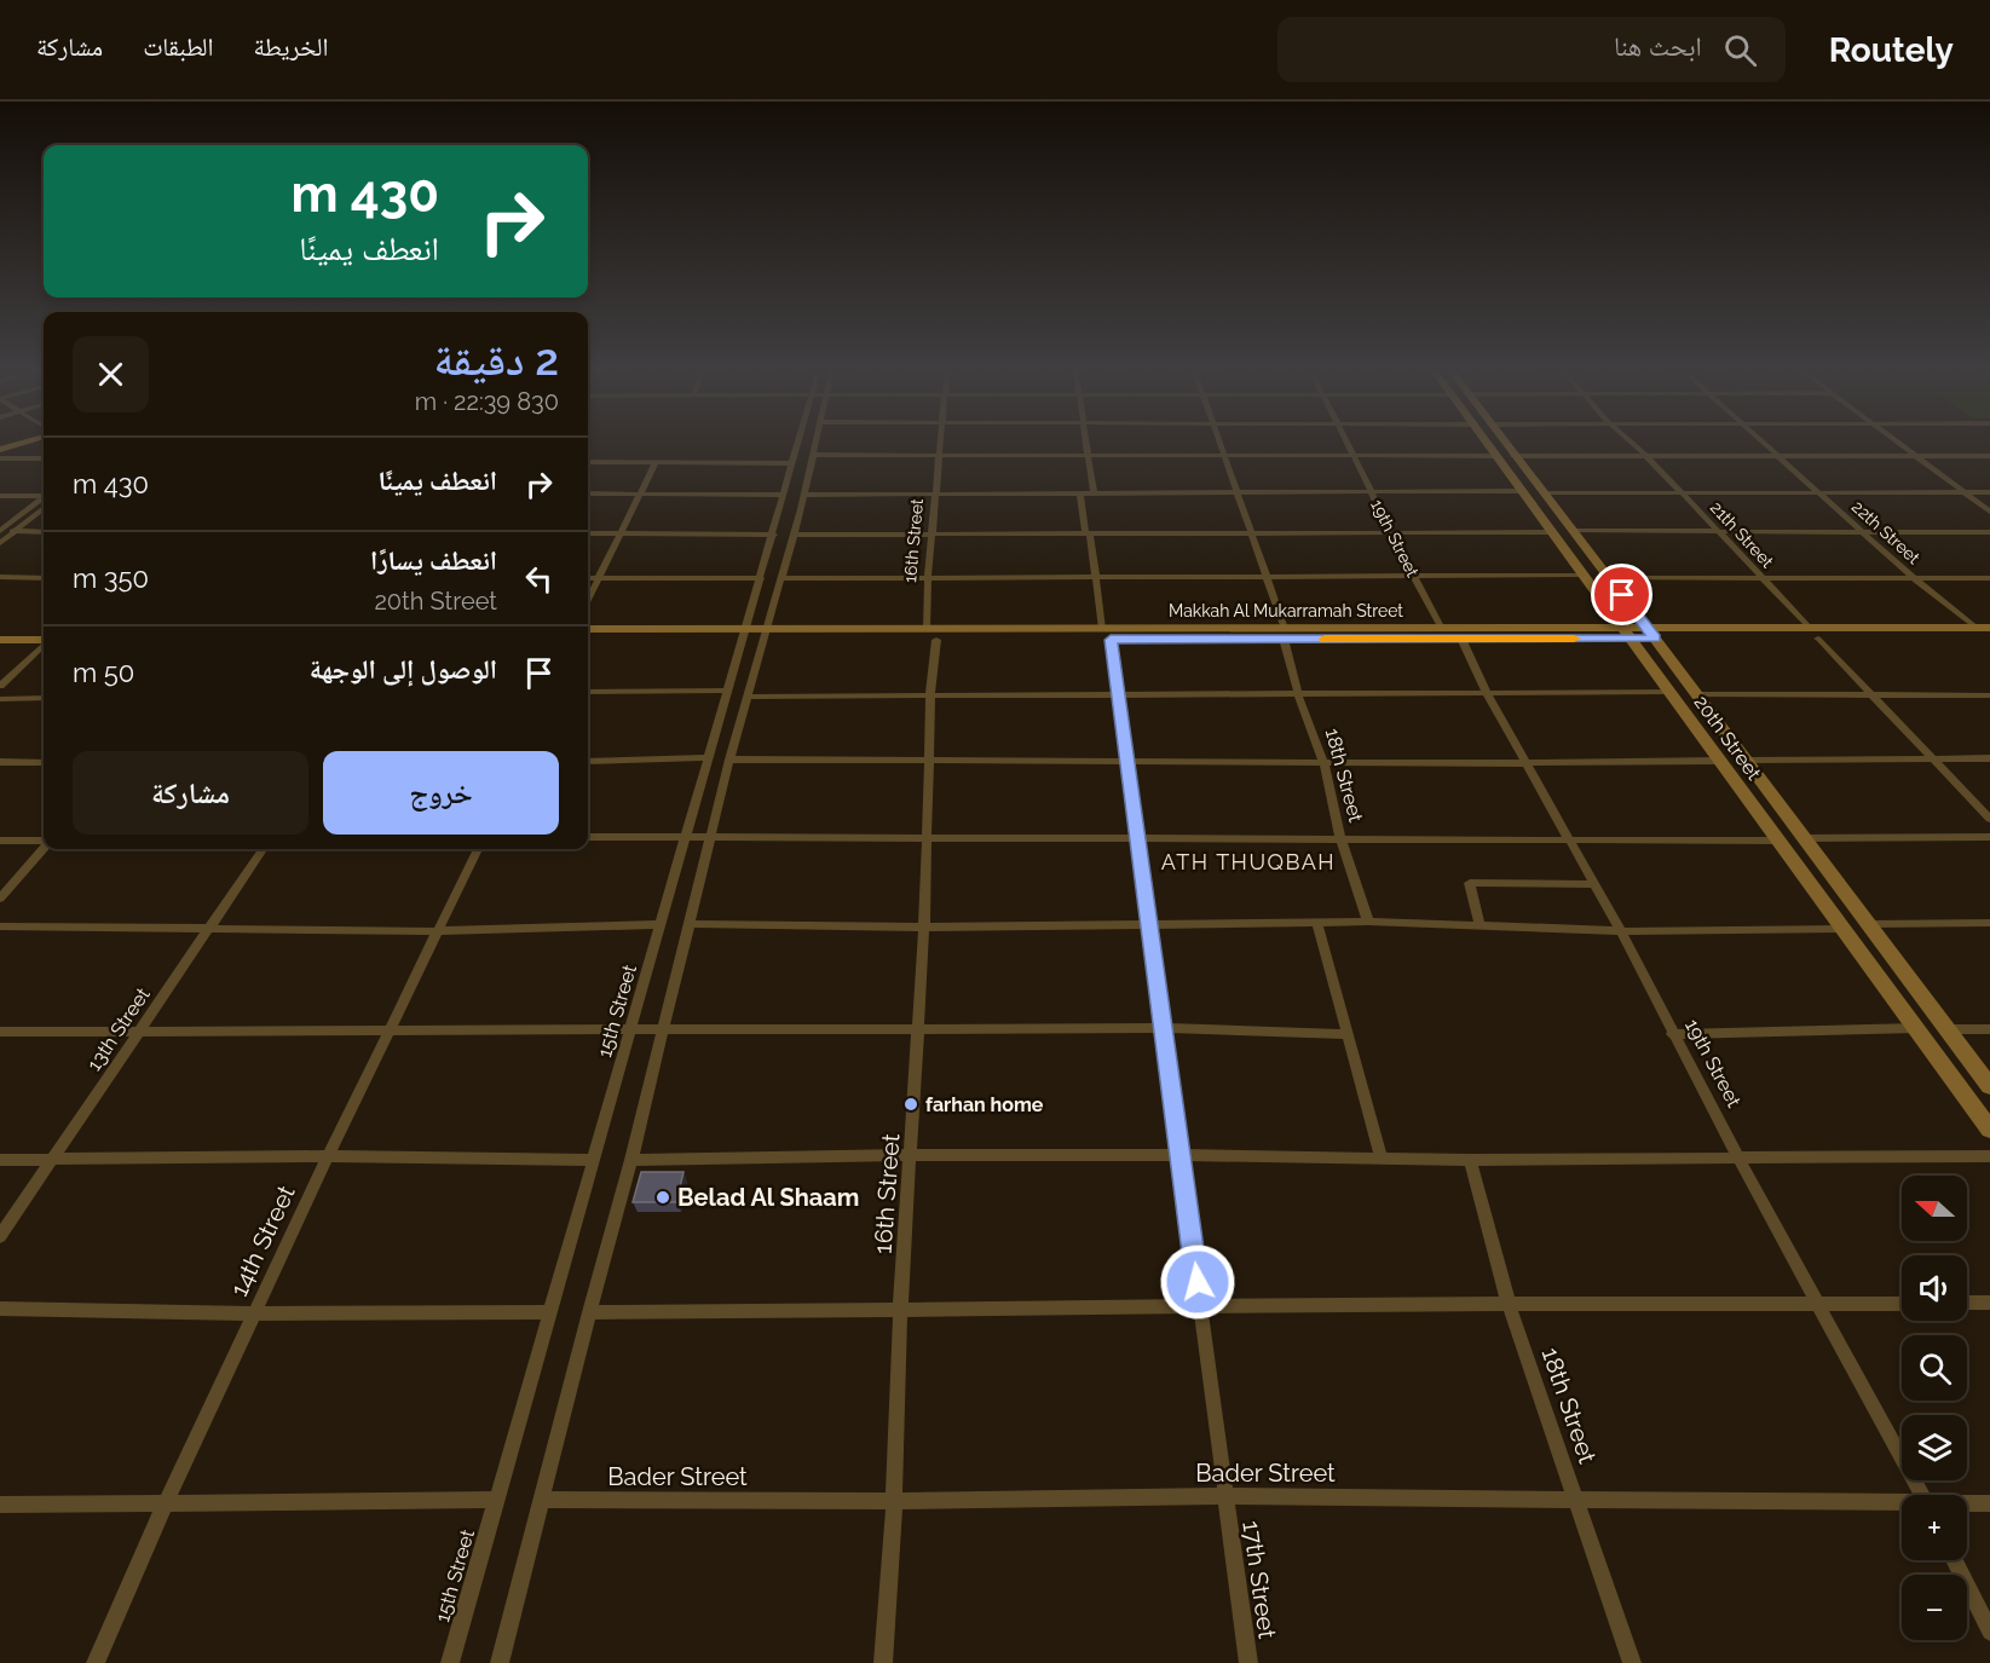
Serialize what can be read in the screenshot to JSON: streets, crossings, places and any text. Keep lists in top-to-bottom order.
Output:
{
  "streets": {
    "street": [
      "22th Street",
      "21th Street",
      "19th Street",
      "16th Street",
      "Makkah Al Mukarramah Street",
      "20th Street",
      "18th Street",
      "15th Street",
      "13th Street",
      "14th Street",
      "Bader Street",
      "17th Street"
    ]
  },
  "crossings": [
    ["22th Street", "Makkah Al Mukarramah Street"],
    ["21th Street", "Makkah Al Mukarramah Street"],
    ["19th Street", "Makkah Al Mukarramah Street"],
    ["16th Street", "Makkah Al Mukarramah Street"],
    ["16th Street", "Bader Street"],
    ["Makkah Al Mukarramah Street", "20th Street"],
    ["Makkah Al Mukarramah Street", "18th Street"],
    ["Makkah Al Mukarramah Street", "15th Street"],
    ["Makkah Al Mukarramah Street", "17th Street"],
    ["18th Street", "Bader Street"],
    ["Bader Street", "17th Street"]
  ],
  "districts": ["ATH THUQBAH"],
  "places": ["farhan home", "Belad Al Shaam"],
  "north": "left",
  "page": {
    "header": "Routely",
    "search": "ابحث هنا",
    "nav": ["الخريطة", "الطبقات", "مشاركة"],
    "turn": ["430 m", "انعطف يمينًا"],
    "heading": ["2 دقيقة", "830 m · 22:39"],
    "list": [
      {
        "name": "انعطف يمينًا",
        "value": "430 m"
      },
      {
        "name": "انعطف يسارًا",
        "note": "20th Street",
        "value": "350 m"
      },
      {
        "name": "الوصول إلى الوجهة",
        "value": "50 m"
      }
    ],
    "buttons": ["خروج", "مشاركة"],
    "map_buttons": ["+", "−"]
  }
}
